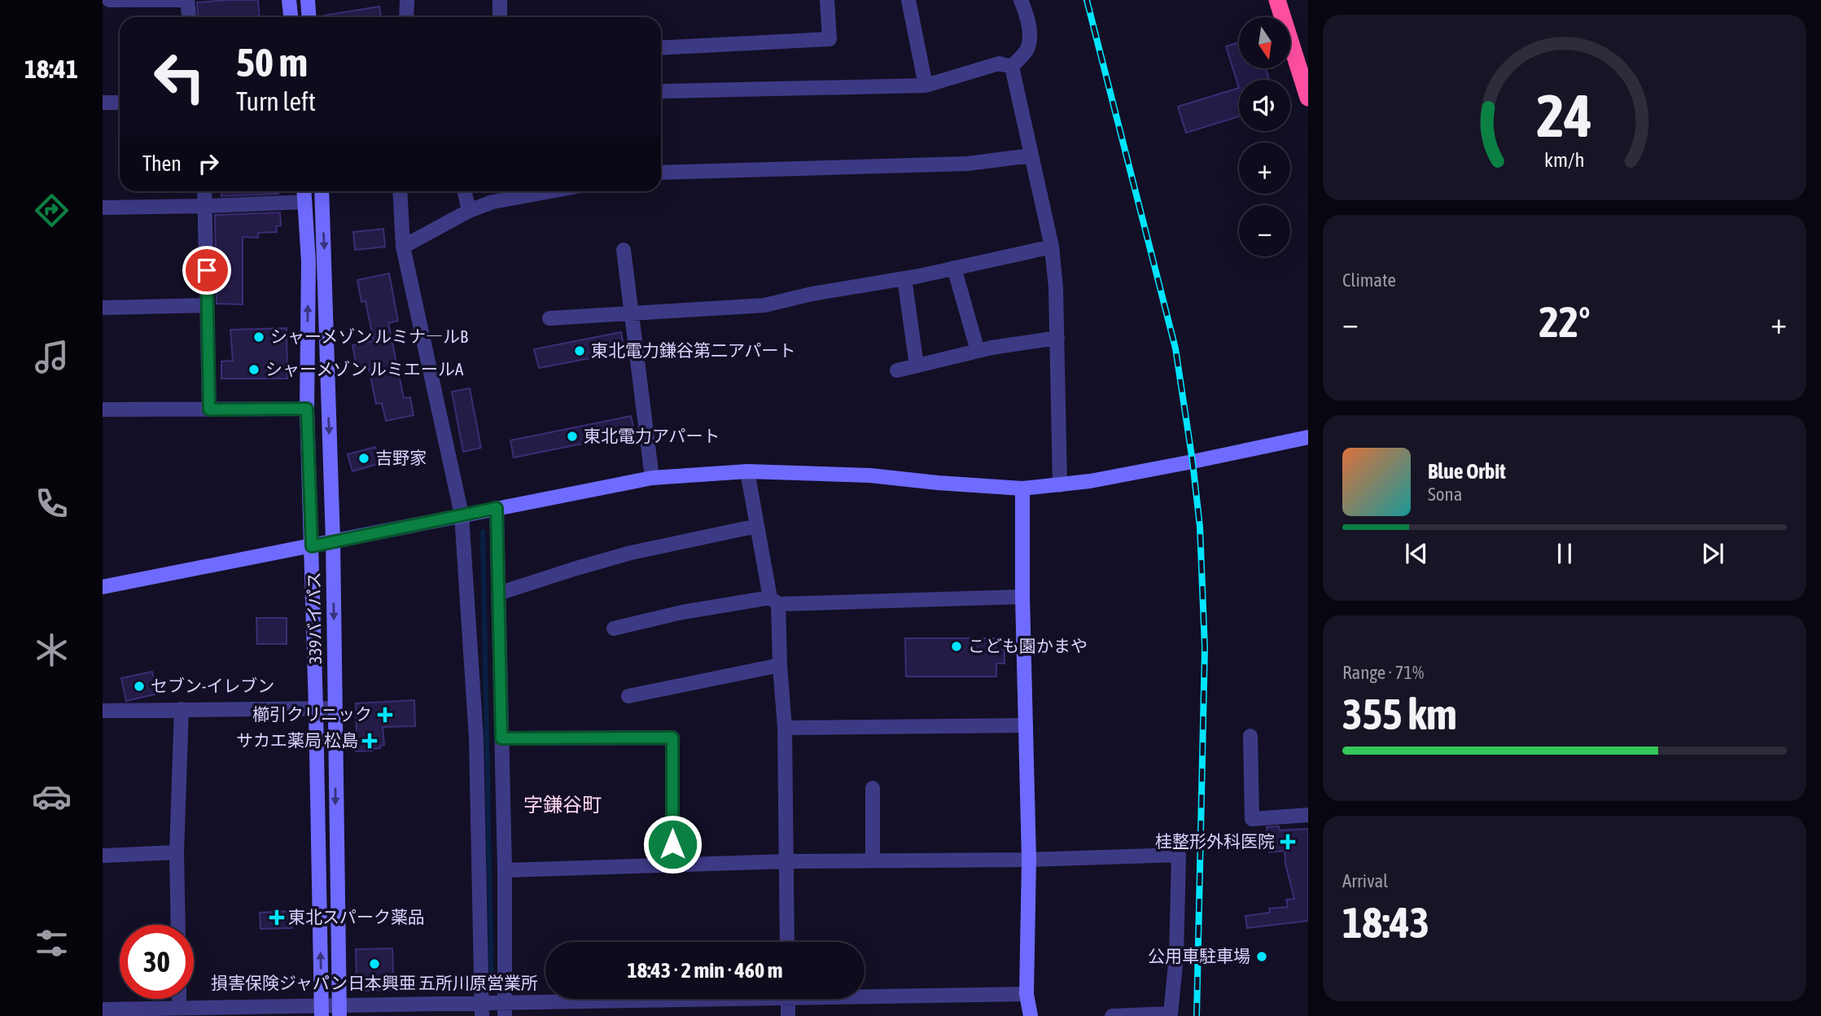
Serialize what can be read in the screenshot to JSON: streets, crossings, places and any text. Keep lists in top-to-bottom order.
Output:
{
  "streets": {
    "street": ["339バイパス"]
  },
  "districts": ["字鎌谷町"],
  "places": {
    "other": [
      "シャーメゾン ルミナ―ルB",
      "東北電力鎌谷第二アパート",
      "シャーメゾン ルミエールA",
      "東北電力アパート",
      "吉野家",
      "こども園かまや",
      "セブン-イレブン",
      "公用車駐車場",
      "損害保険ジャパン日本興亜 五所川原営業所"
    ],
    "health": [
      "櫛引クリニック",
      "サカエ薬局 松島",
      "桂整形外科医院",
      "東北スパーク薬品"
    ]
  },
  "north": "bottom",
  "page": {
    "tabs": "18:41",
    "map_buttons": ["+", "−"],
    "turn": ["50 m", "Turn left"],
    "then": "Then",
    "tile": [
      "Climate",
      ["Range · 71%", "355 km"],
      ["Arrival", "18:43"]
    ],
    "heat": ["−", "22°", "+"],
    "song": ["Blue Orbit", "Sona"],
    "limit": "30",
    "trip": "18:43 · 2 min · 460 m",
    "gauge": ["24", "km/h"]
  }
}
